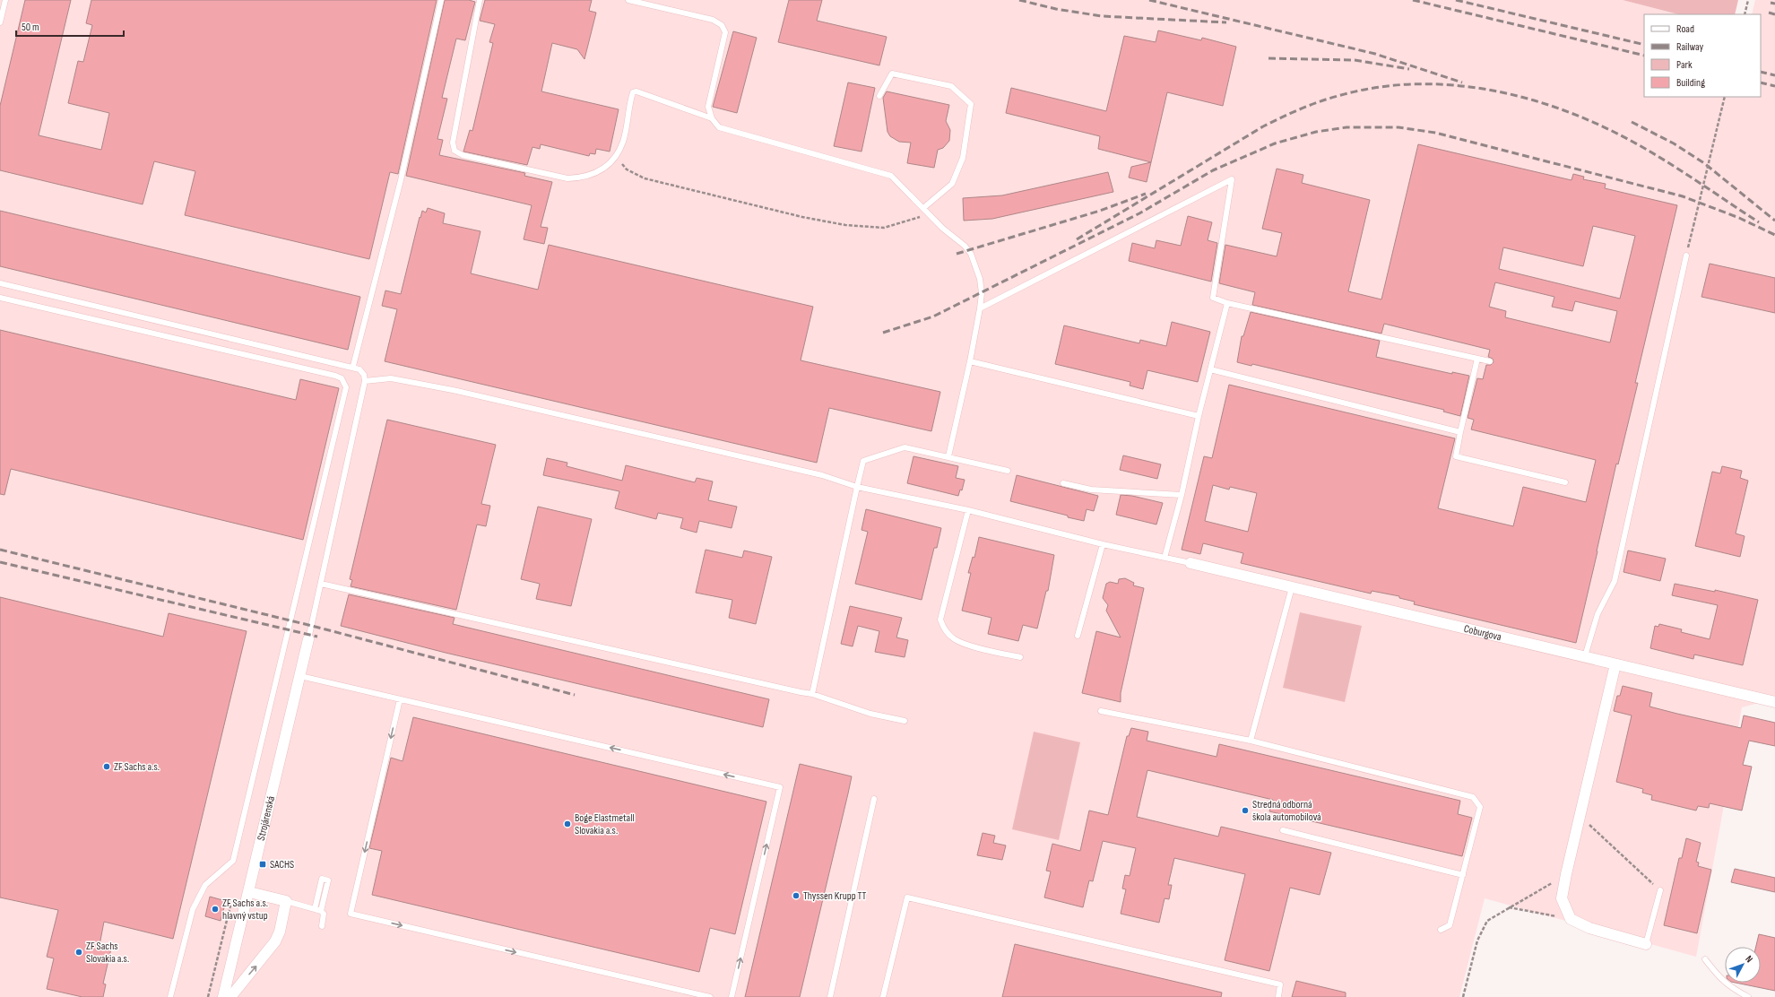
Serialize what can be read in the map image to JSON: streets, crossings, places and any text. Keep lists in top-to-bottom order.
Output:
{
  "streets": {
    "street": ["Coburgova", "Strojárenská"]
  },
  "places": {
    "other": [
      "ZF Sachs a.s.",
      "Stredná odborná škola automobilová",
      "Boge Elastmetall Slovakia a.s.",
      "Thyssen Krupp TT",
      "ZF Sachs a.s. hlavný vstup",
      "ZF Sachs Slovakia a.s."
    ],
    "transit": ["SACHS"]
  },
  "legend": [
    "Road",
    "Railway",
    "Park",
    "Building"
  ],
  "scale_bar": "50 m",
  "north": "top right"
}
